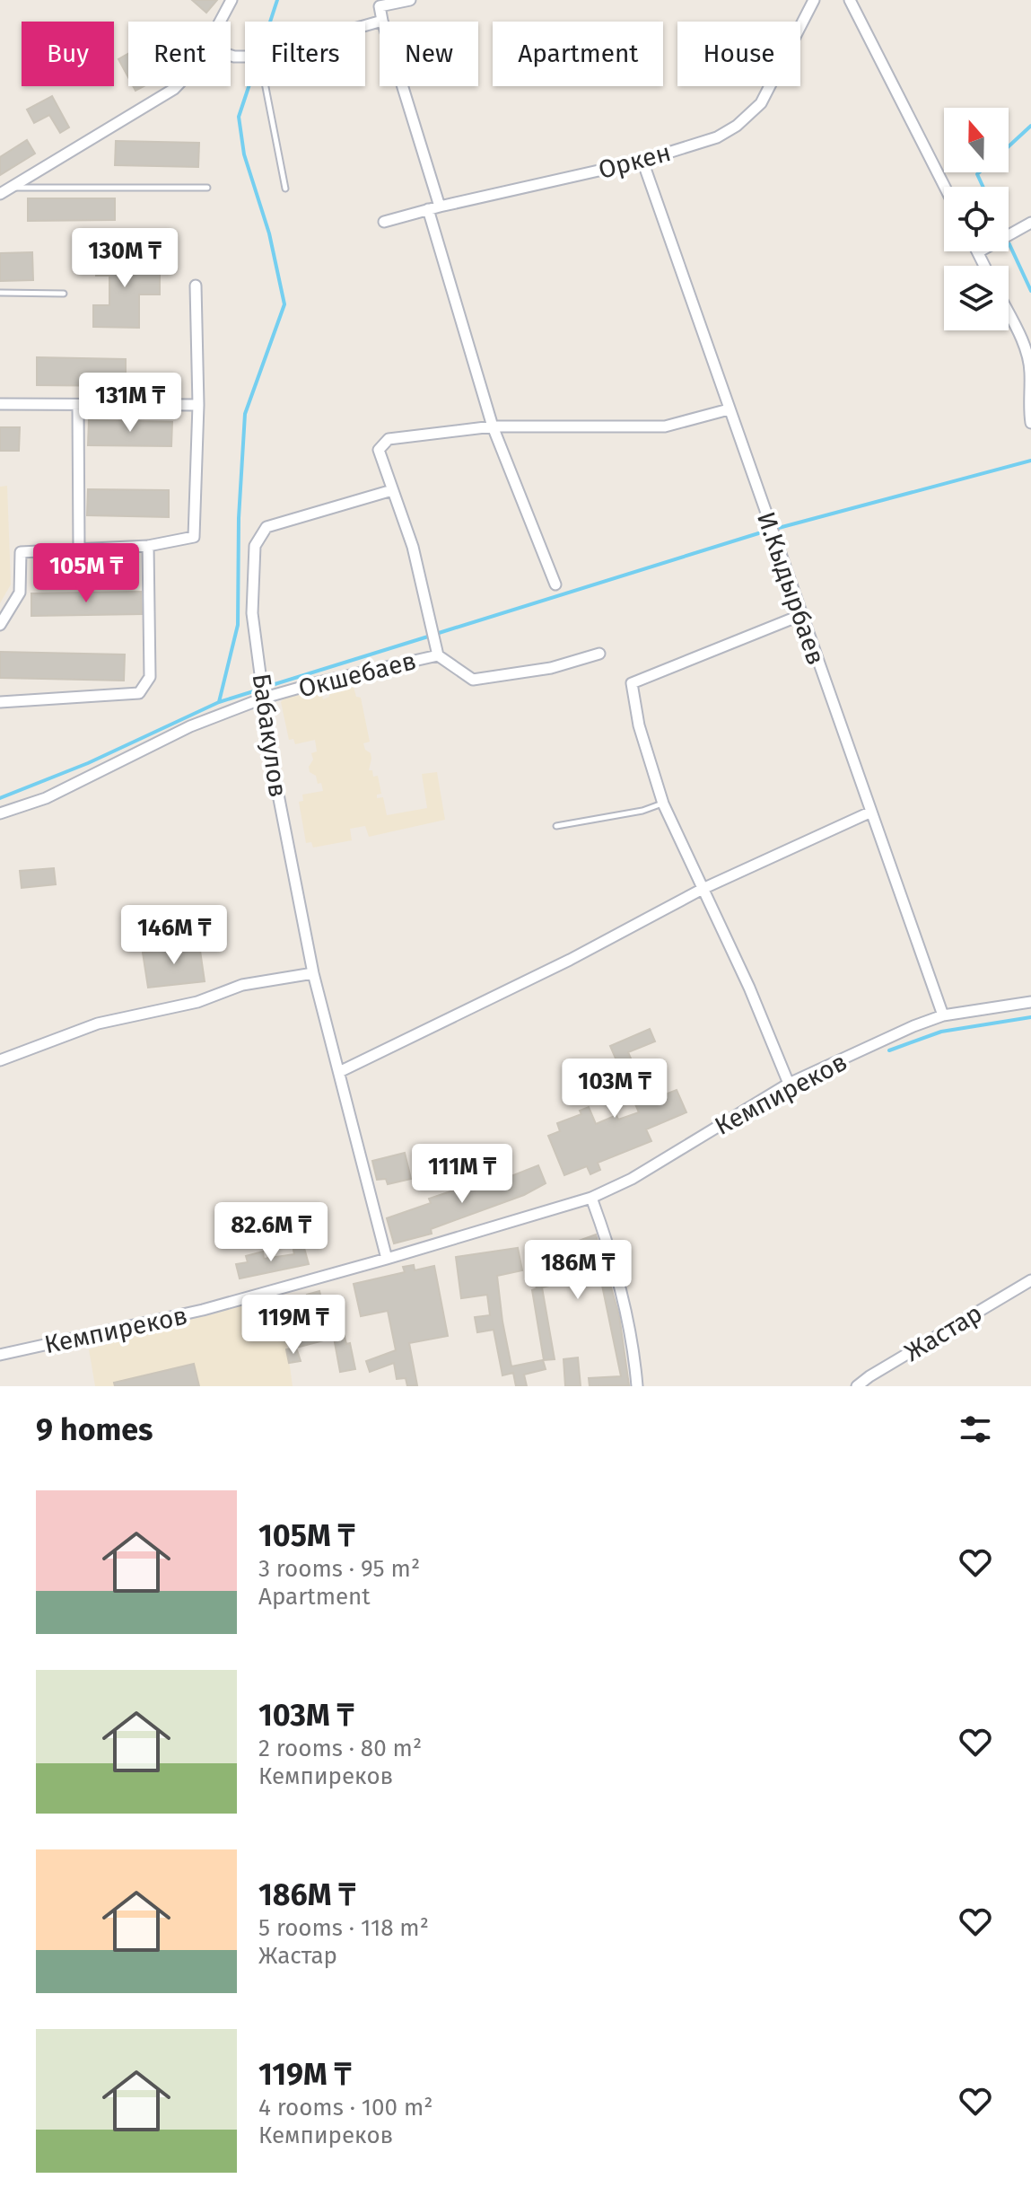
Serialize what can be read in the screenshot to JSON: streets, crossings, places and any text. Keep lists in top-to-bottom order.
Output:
{
  "streets": {
    "street": [
      "Оркен",
      "И.Кыдырбаев",
      "Окшебаев",
      "Бабакулов",
      "Кемпиреков",
      "Жастар"
    ]
  },
  "crossings": [
    ["Оркен", "И.Кыдырбаев"],
    ["И.Кыдырбаев", "Кемпиреков"],
    ["Окшебаев", "Бабакулов"],
    ["Бабакулов", "Кемпиреков"]
  ],
  "north": "top",
  "page": {
    "chip": [
      "Buy",
      "Rent",
      "Filters",
      "New",
      "Apartment",
      "House"
    ],
    "price": [
      "130M ₸",
      "131M ₸",
      "105M ₸",
      "146M ₸",
      "103M ₸",
      "111M ₸",
      "82.6M ₸",
      "186M ₸",
      "119M ₸"
    ],
    "heading": "9 homes",
    "list": [
      {
        "name": "105M ₸",
        "note": "3 rooms · 95 m² · Apartment"
      },
      {
        "name": "103M ₸",
        "note": "2 rooms · 80 m² · Кемпиреков"
      },
      {
        "name": "186M ₸",
        "note": "5 rooms · 118 m² · Жастар"
      },
      {
        "name": "119M ₸",
        "note": "4 rooms · 100 m² · Кемпиреков"
      }
    ]
  }
}
